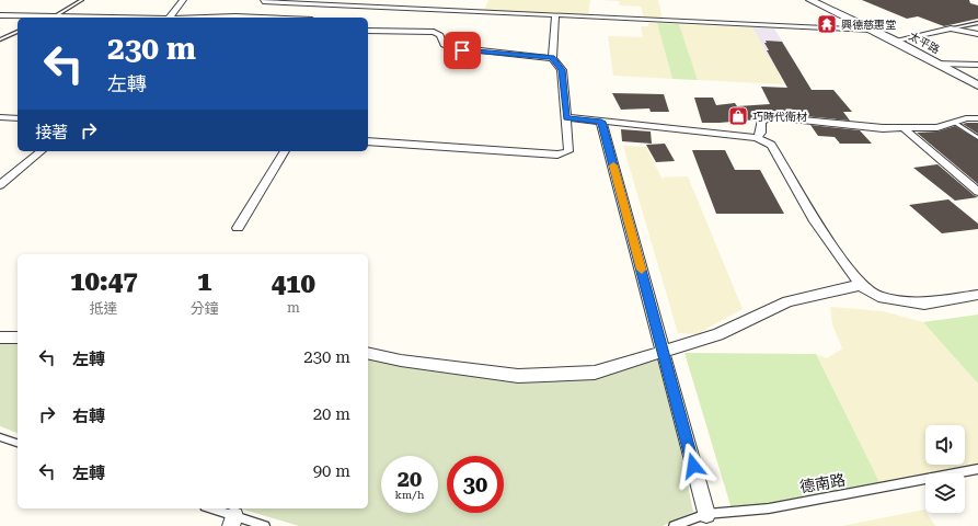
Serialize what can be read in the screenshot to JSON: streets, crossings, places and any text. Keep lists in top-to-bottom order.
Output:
{
  "streets": {
    "street": ["太平路"],
    "lane": ["德南路"]
  },
  "places": {
    "temple": ["興德慈惠堂"],
    "shop": ["巧時代衛材"]
  },
  "page": {
    "turn": ["230 m", "左轉"],
    "then": "接著",
    "eta": [
      "10:47",
      "抵達",
      "1",
      "分鐘",
      "410",
      "m"
    ],
    "list": [
      {
        "name": "左轉",
        "value": "230 m"
      },
      {
        "name": "右轉",
        "value": "20 m"
      },
      {
        "name": "左轉",
        "value": "90 m"
      }
    ],
    "speed": "20 km/h",
    "limit": "30"
  }
}
